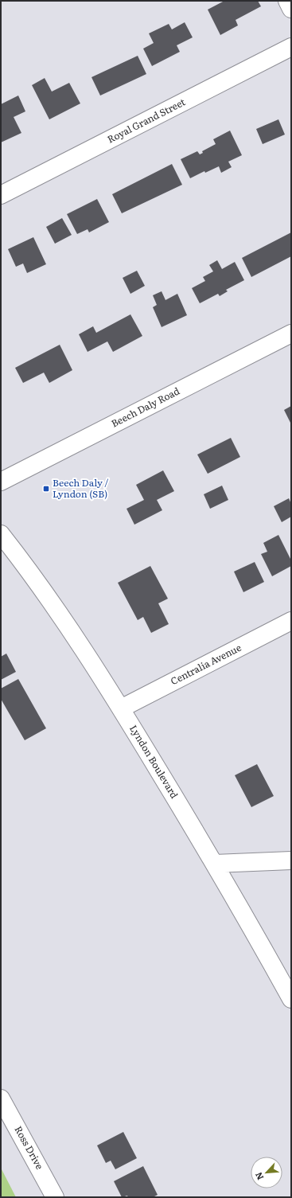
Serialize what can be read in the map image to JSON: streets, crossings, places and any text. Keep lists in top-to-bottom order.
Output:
{
  "streets": {
    "street": [
      "Royal Grand Street",
      "Beech Daly Road",
      "Centralia Avenue",
      "Lyndon Boulevard",
      "Ross Drive"
    ]
  },
  "crossings": [
    ["Centralia Avenue", "Lyndon Boulevard"]
  ],
  "places": {
    "transit": ["Beech Daly / Lyndon (SB)"]
  },
  "north": "bottom left"
}
